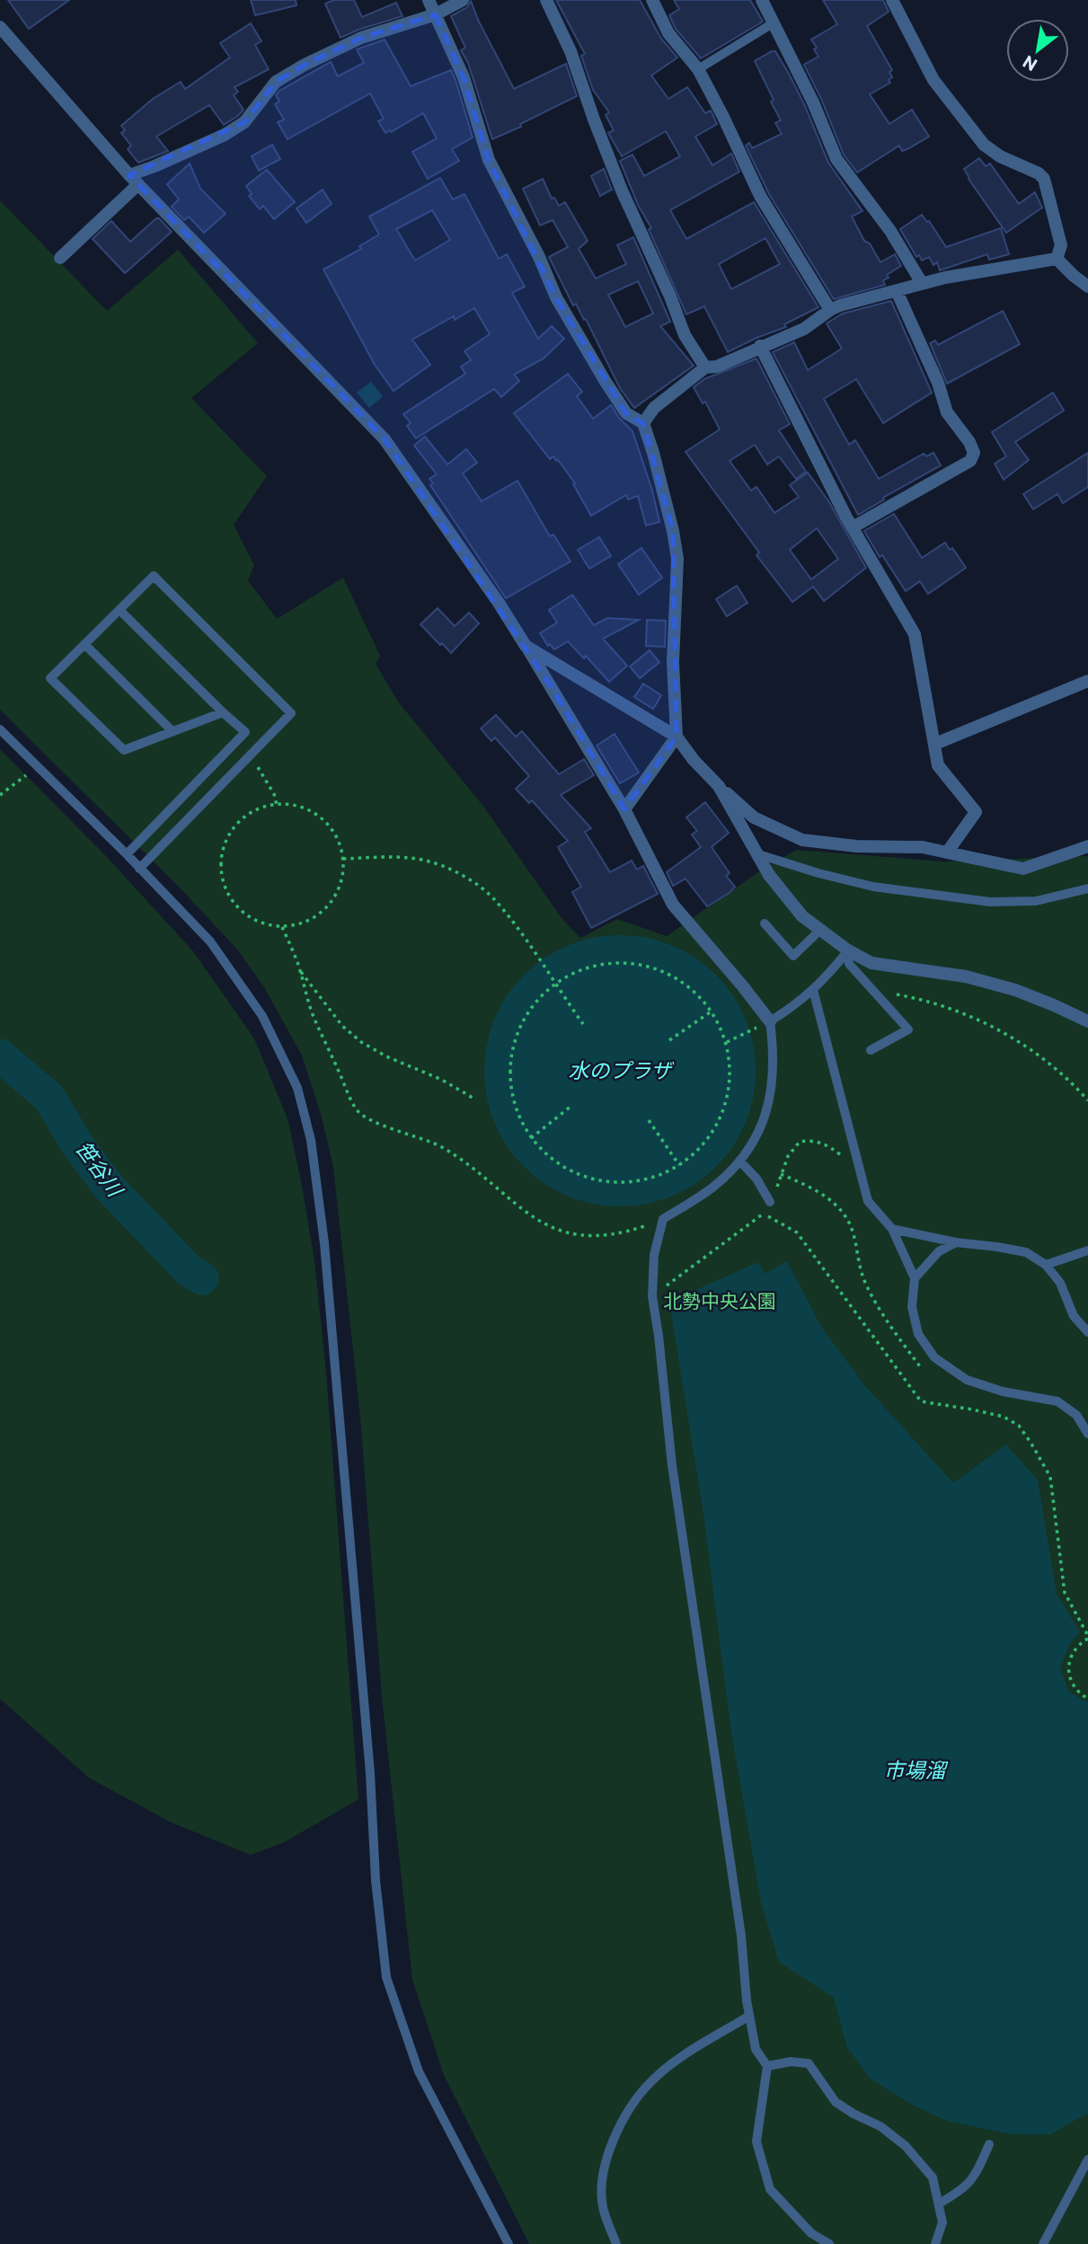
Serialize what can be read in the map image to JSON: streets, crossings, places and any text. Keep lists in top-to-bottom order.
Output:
{
  "water": ["水のプラザ", "笹谷川", "市場溜"],
  "parks": ["北勢中央公園"],
  "north": "bottom left"
}
